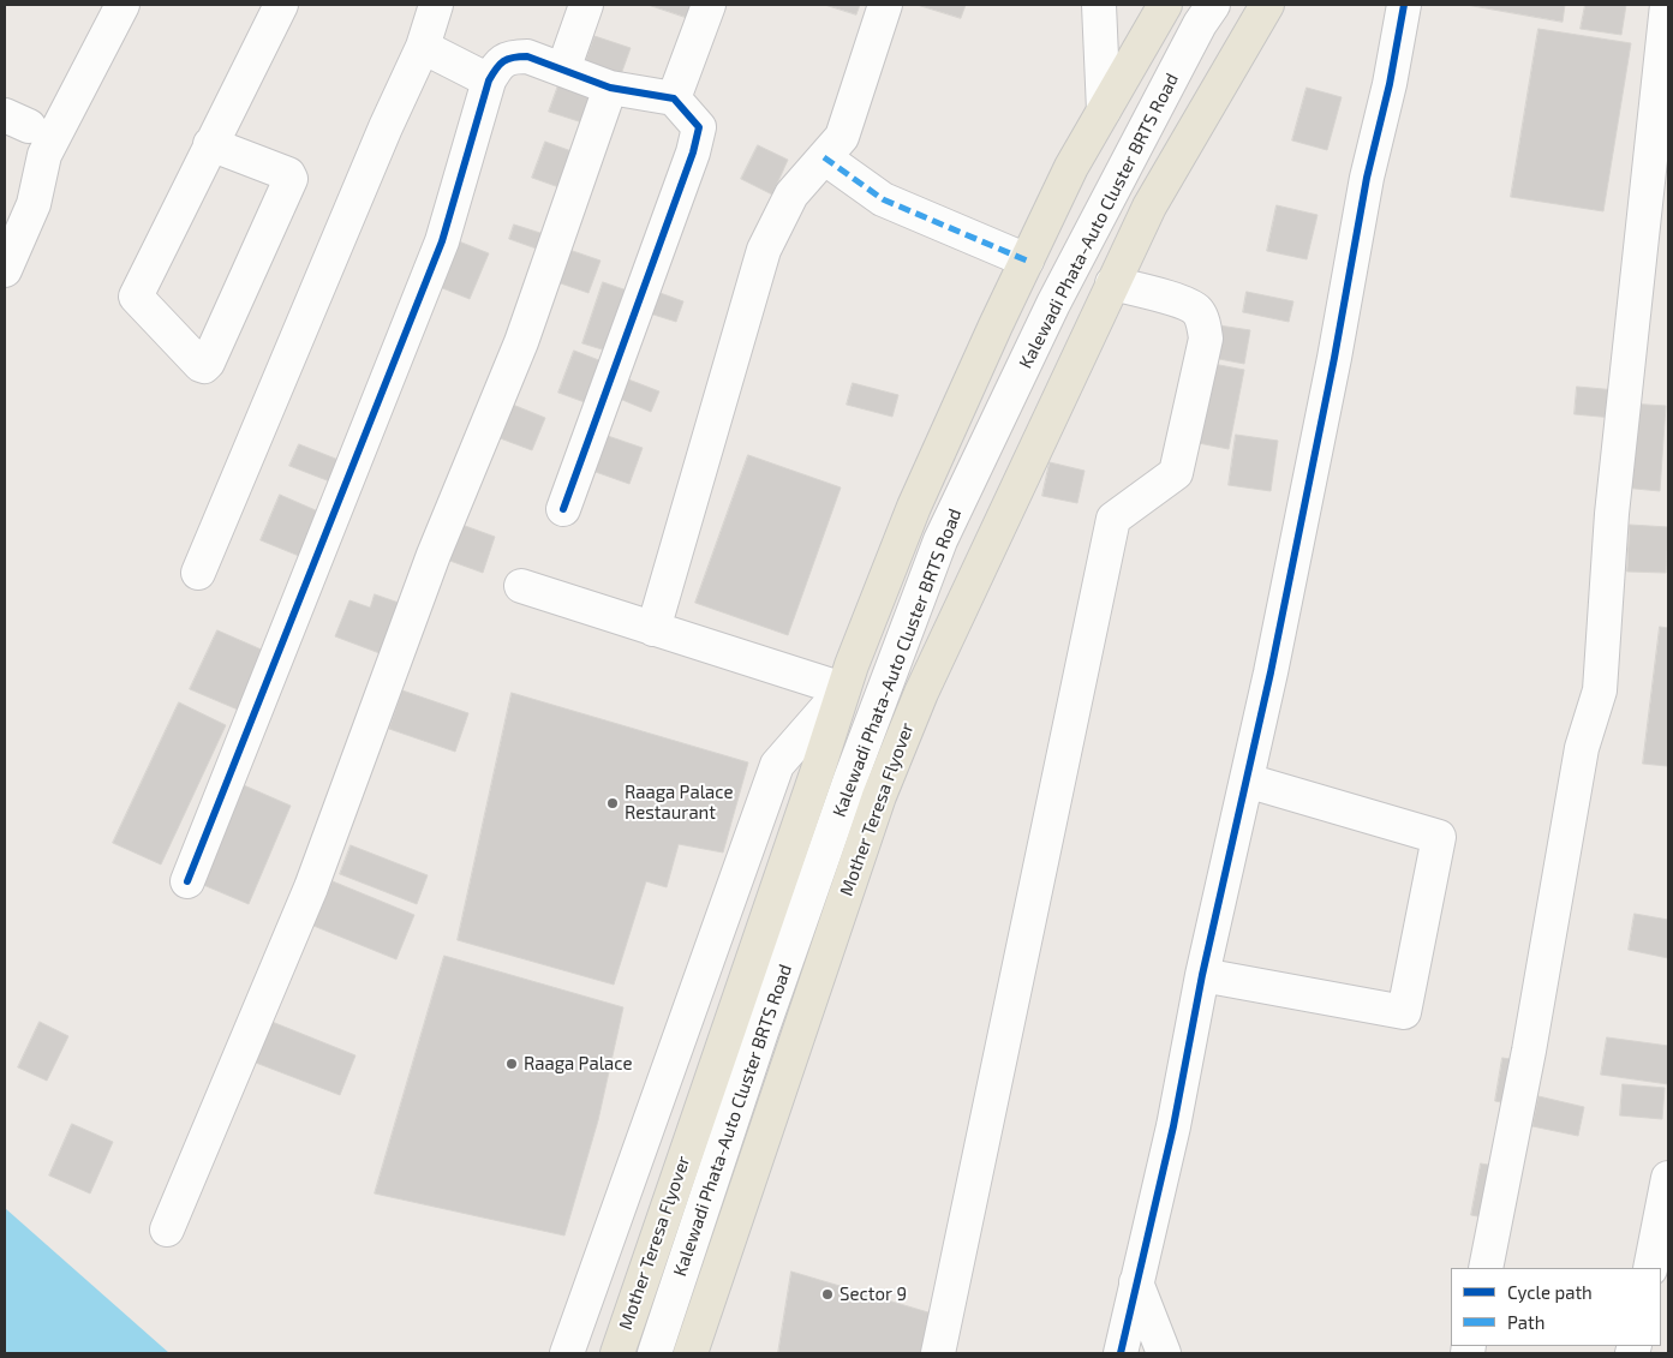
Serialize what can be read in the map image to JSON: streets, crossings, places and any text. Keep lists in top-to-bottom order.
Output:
{
  "streets": {
    "main road": ["Mother Teresa Flyover"],
    "street": ["Kalewadi Phata-Auto Cluster BRTS Road"]
  },
  "places": ["Raaga Palace Restaurant", "Raaga Palace", "Sector 9"],
  "legend": ["Cycle path", "Path"]
}
